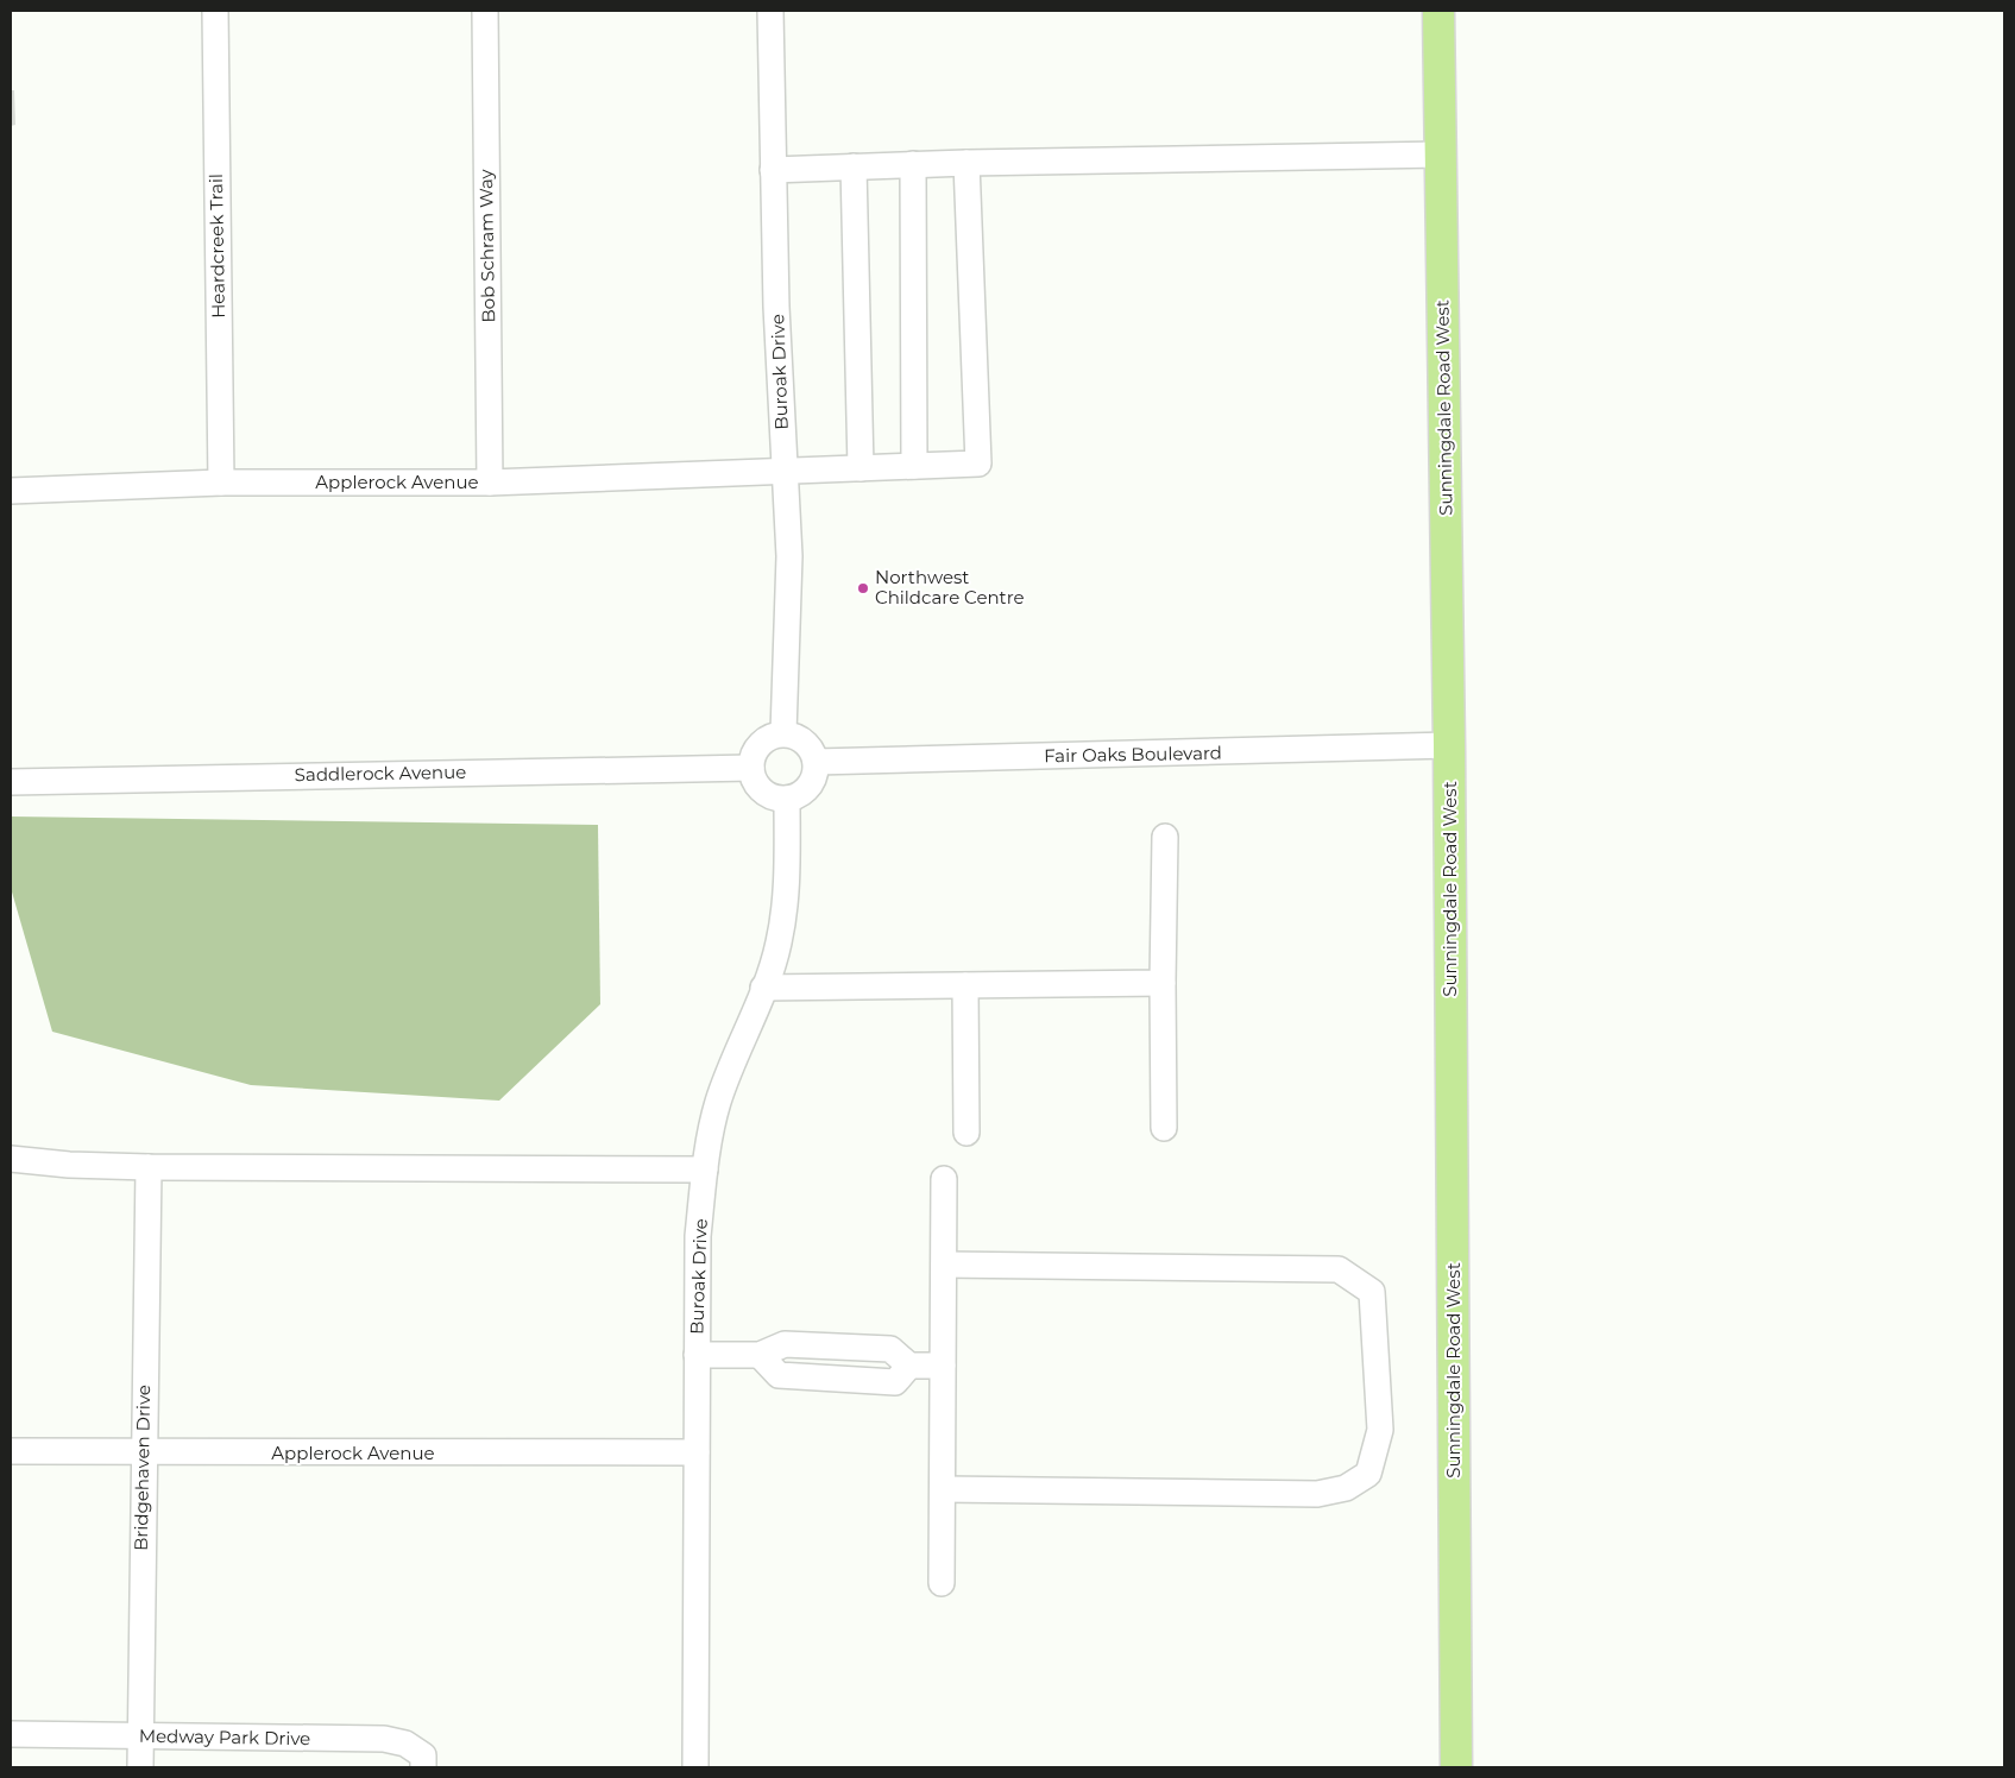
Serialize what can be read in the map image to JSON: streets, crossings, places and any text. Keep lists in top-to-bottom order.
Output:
{
  "streets": {
    "main road": ["Sunningdale Road West"],
    "street": [
      "Heardcreek Trail",
      "Bob Schram Way",
      "Buroak Drive",
      "Applerock Avenue",
      "Fair Oaks Boulevard",
      "Saddlerock Avenue",
      "Bridgehaven Drive",
      "Medway Park Drive"
    ]
  },
  "crossings": [
    ["Heardcreek Trail", "Applerock Avenue"],
    ["Bob Schram Way", "Applerock Avenue"],
    ["Buroak Drive", "Applerock Avenue"],
    ["Buroak Drive", "Fair Oaks Boulevard"],
    ["Buroak Drive", "Saddlerock Avenue"],
    ["Sunningdale Road West", "Fair Oaks Boulevard"],
    ["Applerock Avenue", "Bridgehaven Drive"],
    ["Fair Oaks Boulevard", "Saddlerock Avenue"],
    ["Bridgehaven Drive", "Medway Park Drive"]
  ],
  "places": ["Northwest Childcare Centre"]
}
